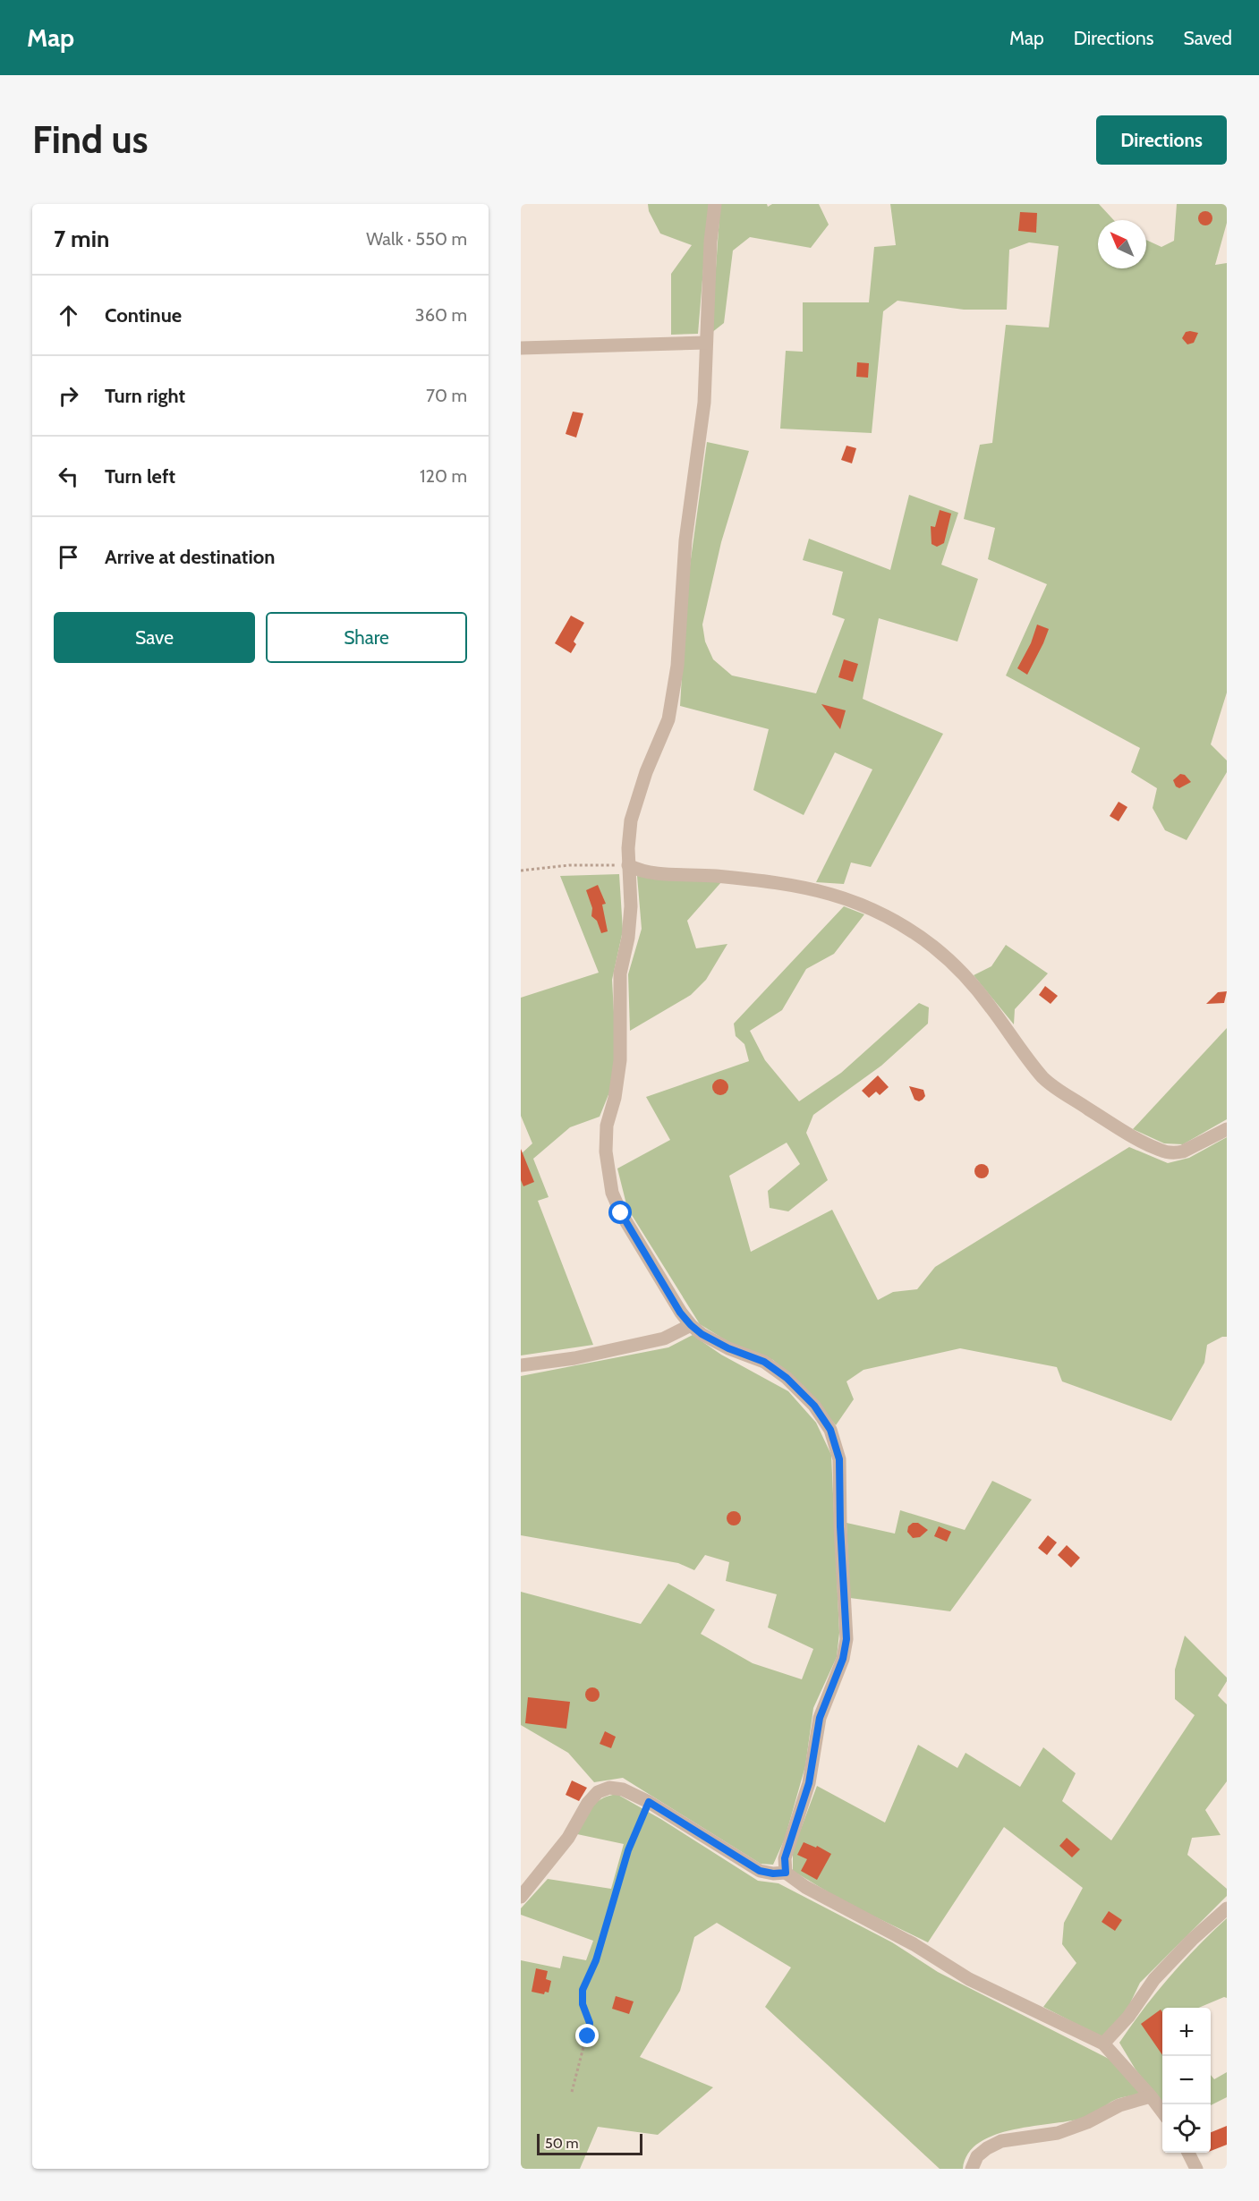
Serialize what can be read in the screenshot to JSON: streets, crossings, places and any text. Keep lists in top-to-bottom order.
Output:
{
  "scale_bar": "50 m",
  "north": "top left",
  "page": {
    "header": "Map",
    "nav": ["Map", "Directions", "Saved"],
    "buttons": [
      "Directions",
      ["Save", "Share"]
    ],
    "title": "Find us",
    "heading": ["7 min", "Walk · 550 m"],
    "list": [
      ["Continue", "360 m"],
      ["Turn right", "70 m"],
      ["Turn left", "120 m"],
      "Arrive at destination"
    ],
    "map_buttons": ["+", "−"],
    "scale": "50 m"
  }
}
